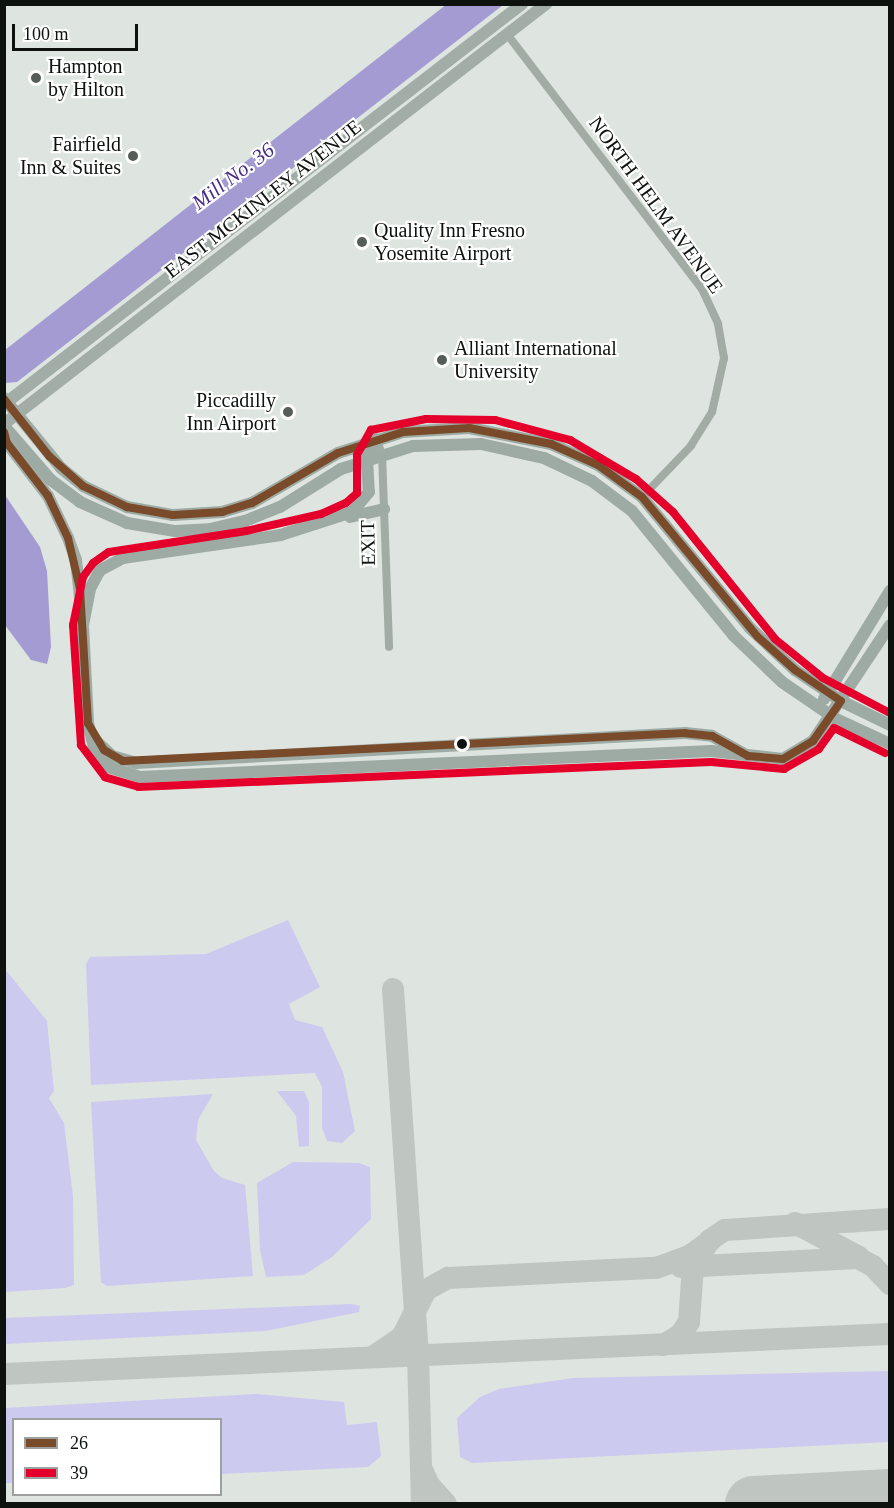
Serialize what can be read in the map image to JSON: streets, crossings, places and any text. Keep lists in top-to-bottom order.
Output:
{
  "streets": {
    "main road": ["EAST MCKINLEY AVENUE"],
    "street": ["NORTH HELM AVENUE", "EXIT"]
  },
  "crossings": [
    ["EAST MCKINLEY AVENUE", "NORTH HELM AVENUE"]
  ],
  "water": ["Mill No. 36"],
  "places": [
    "Hampton by Hilton",
    "Fairfield Inn & Suites",
    "Quality Inn Fresno Yosemite Airport",
    "Alliant International University",
    "Piccadilly Inn Airport"
  ],
  "lines": ["transit line 26", "transit line 39"],
  "legend": ["26", "39"],
  "scale_bar": "100 m"
}
